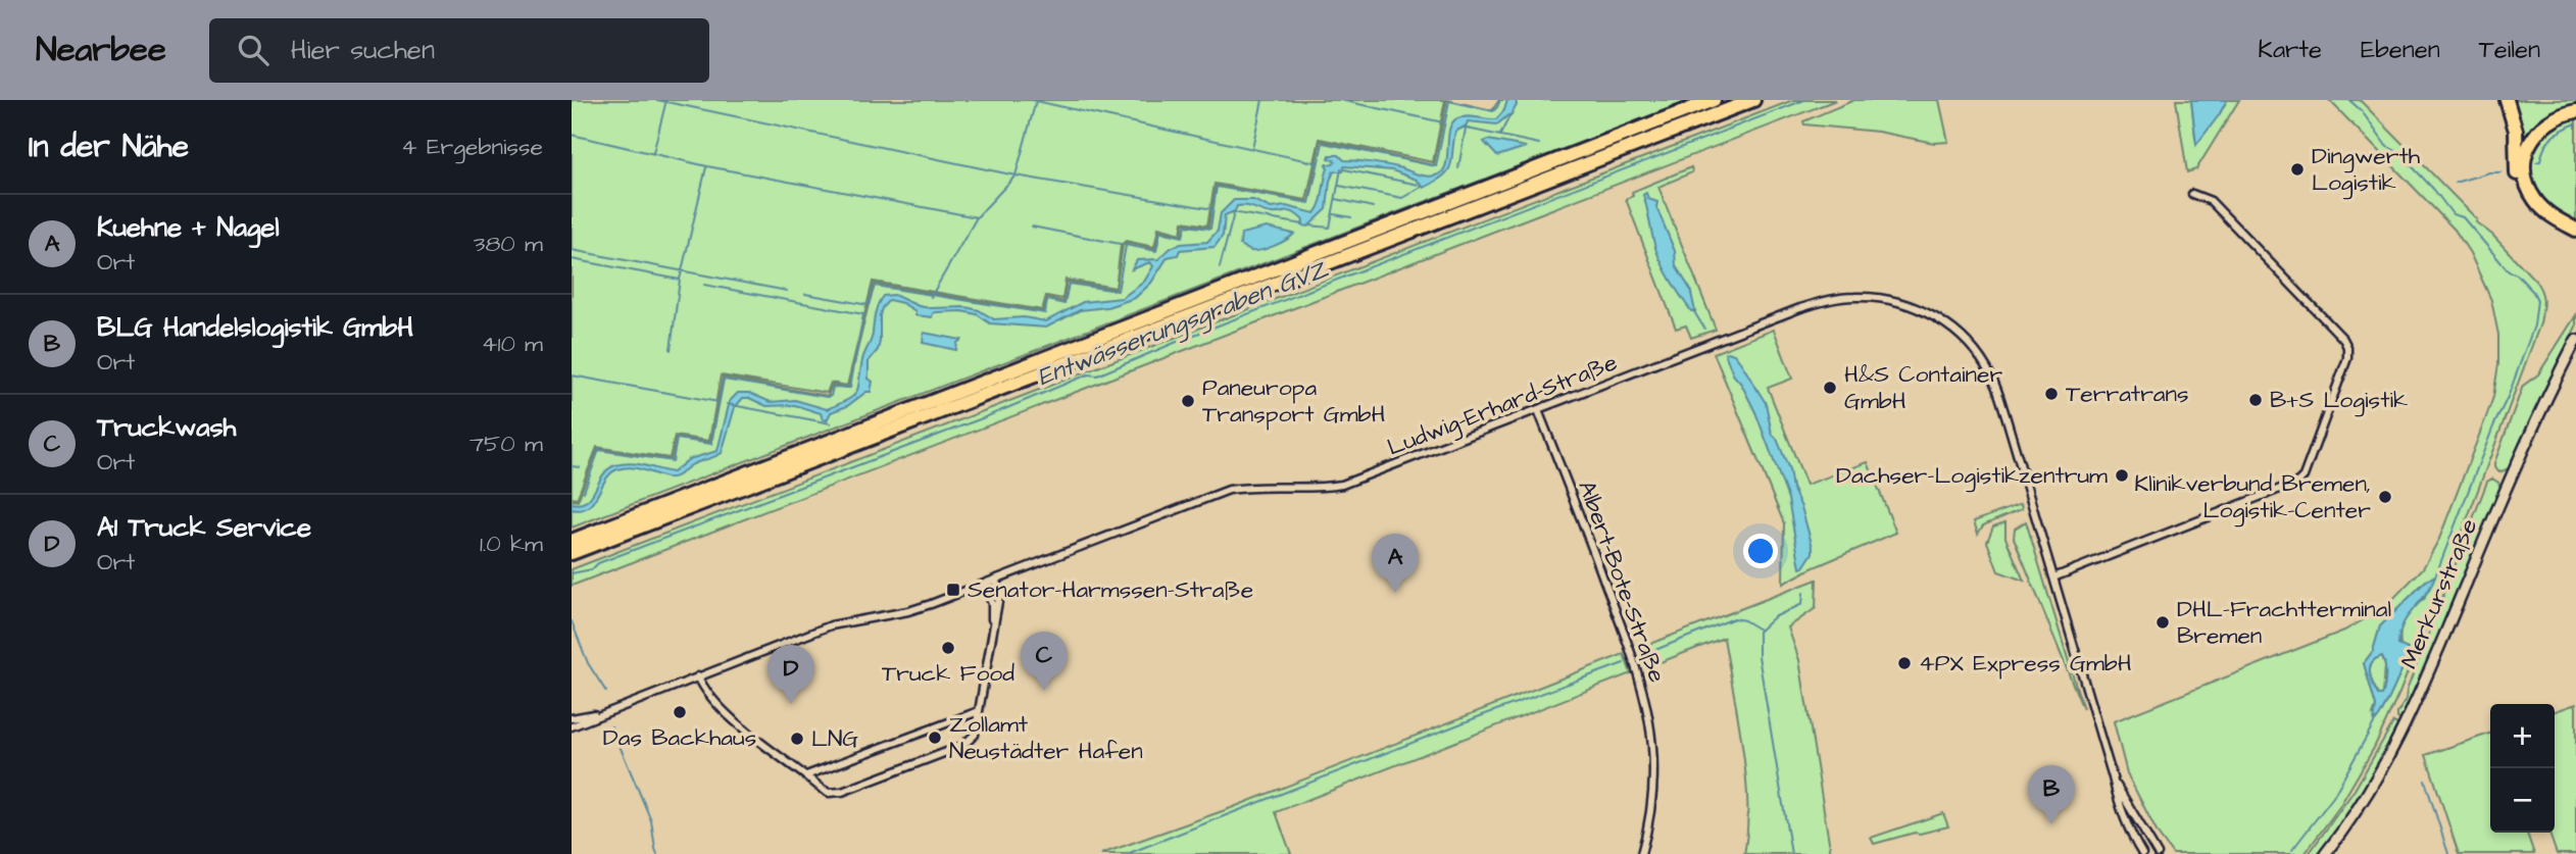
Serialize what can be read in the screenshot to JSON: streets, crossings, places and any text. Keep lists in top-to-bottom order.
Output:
{
  "streets": {
    "street": ["Ludwig-Erhard-Straße", "Albert-Bote-Straße", "Merkurstraße"]
  },
  "crossings": [
    ["Ludwig-Erhard-Straße", "Albert-Bote-Straße"]
  ],
  "water": ["Entwässerungsgraben GVZ"],
  "places": {
    "other": [
      "Dingwerth Logistik",
      "H&S Container GmbH",
      "Terratrans",
      "B+S Logistik",
      "Paneuropa Transport GmbH",
      "Dachser-Logistikzentrum",
      "Klinikverbund Bremen, Logistik-Center",
      "DHL-Frachtterminal Bremen",
      "Truck Food",
      "4PX Express GmbH",
      "Das Backhaus",
      "Zollamt Neustädter Hafen",
      "LNG"
    ],
    "transit": ["Senator-Harmssen-Straße"]
  },
  "page": {
    "header": "Nearbee",
    "search": "Hier suchen",
    "nav": ["Karte", "Ebenen", "Teilen"],
    "heading": ["In der Nähe", "4 Ergebnisse"],
    "list": [
      {
        "mark": "A",
        "name": "Kuehne + Nagel",
        "note": "Ort",
        "value": "380 m"
      },
      {
        "mark": "B",
        "name": "BLG Handelslogistik GmbH",
        "note": "Ort",
        "value": "410 m"
      },
      {
        "mark": "C",
        "name": "Truckwash",
        "note": "Ort",
        "value": "750 m"
      },
      {
        "mark": "D",
        "name": "A1 Truck Service",
        "note": "Ort",
        "value": "1.0 km"
      }
    ],
    "pins": [
      "A",
      "C",
      "D",
      "B"
    ],
    "map_buttons": ["+", "−"]
  }
}
